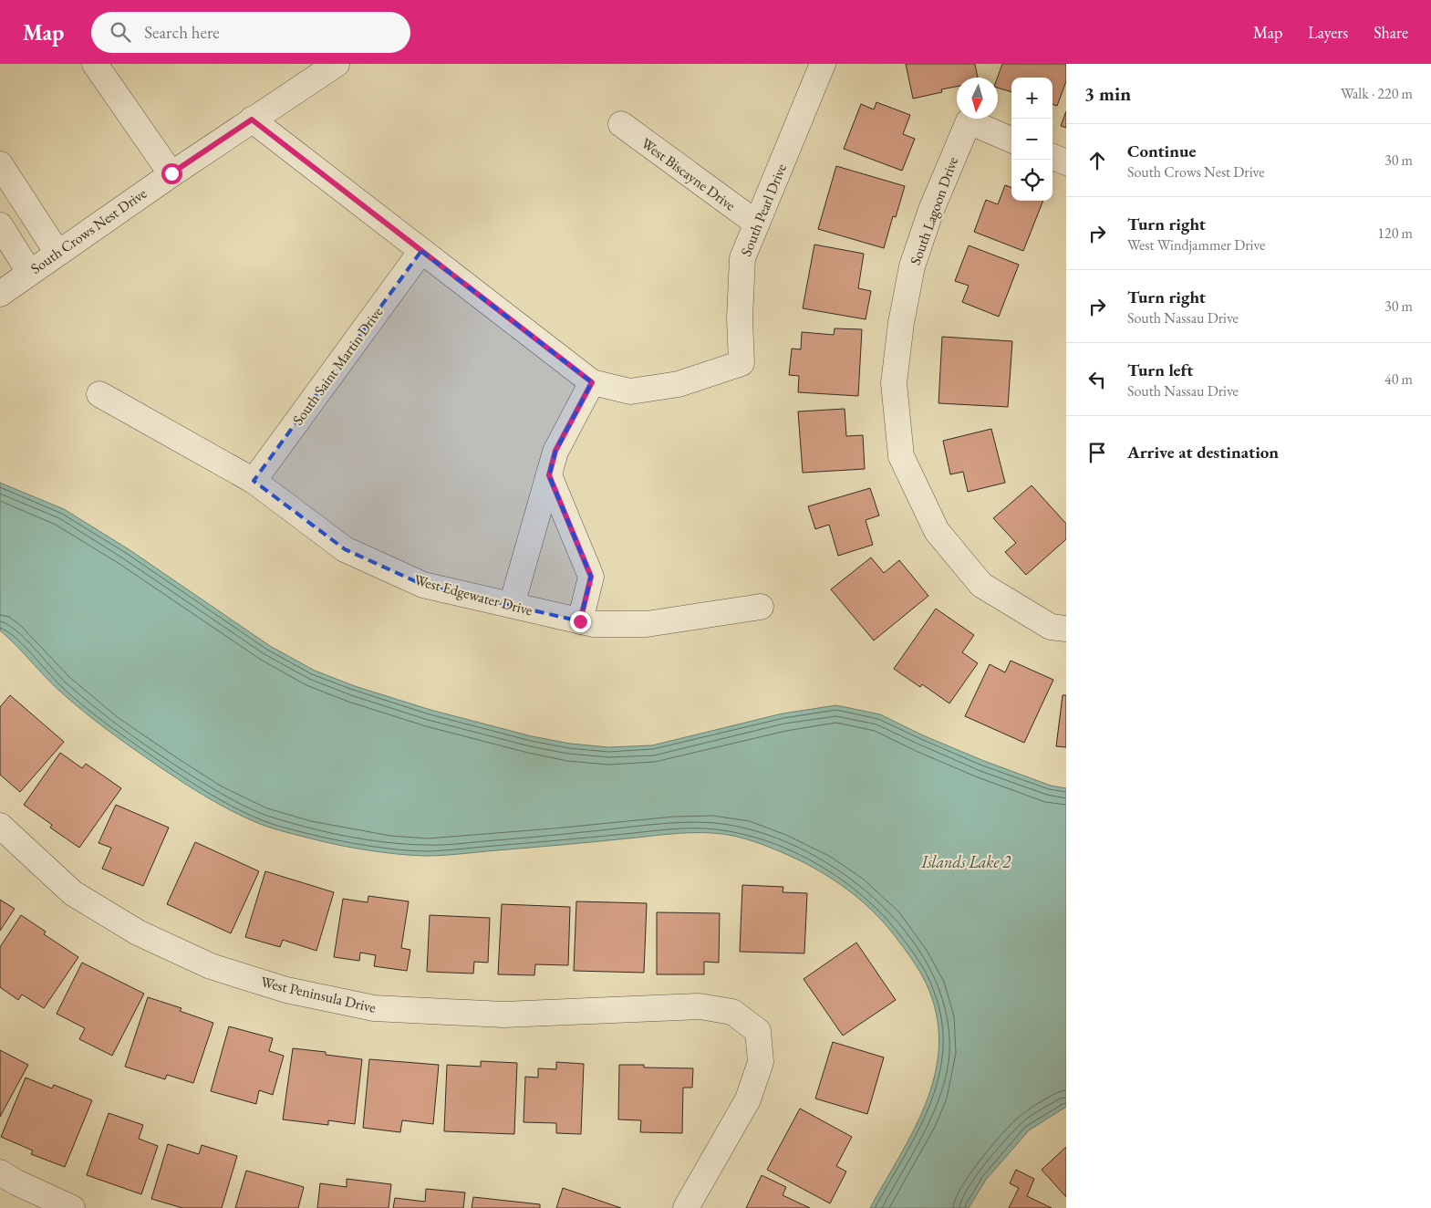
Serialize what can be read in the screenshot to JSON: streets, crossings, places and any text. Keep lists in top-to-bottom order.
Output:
{
  "streets": {
    "street": [
      "West Biscayne Drive",
      "South Pearl Drive",
      "South Lagoon Drive",
      "South Crows Nest Drive",
      "South Saint Martin Drive",
      "West Edgewater Drive",
      "West Peninsula Drive"
    ]
  },
  "crossings": [
    ["West Biscayne Drive", "South Pearl Drive"],
    ["South Saint Martin Drive", "West Edgewater Drive"]
  ],
  "water": ["Islands Lake 2"],
  "north": "bottom",
  "page": {
    "header": "Map",
    "search": "Search here",
    "nav": ["Map", "Layers", "Share"],
    "heading": ["3 min", "Walk · 220 m"],
    "map_buttons": ["+", "−"],
    "list": [
      ["Continue", "South Crows Nest Drive", "30 m"],
      ["Turn right", "West Windjammer Drive", "120 m"],
      ["Turn right", "South Nassau Drive", "30 m"],
      ["Turn left", "South Nassau Drive", "40 m"],
      "Arrive at destination"
    ]
  }
}
